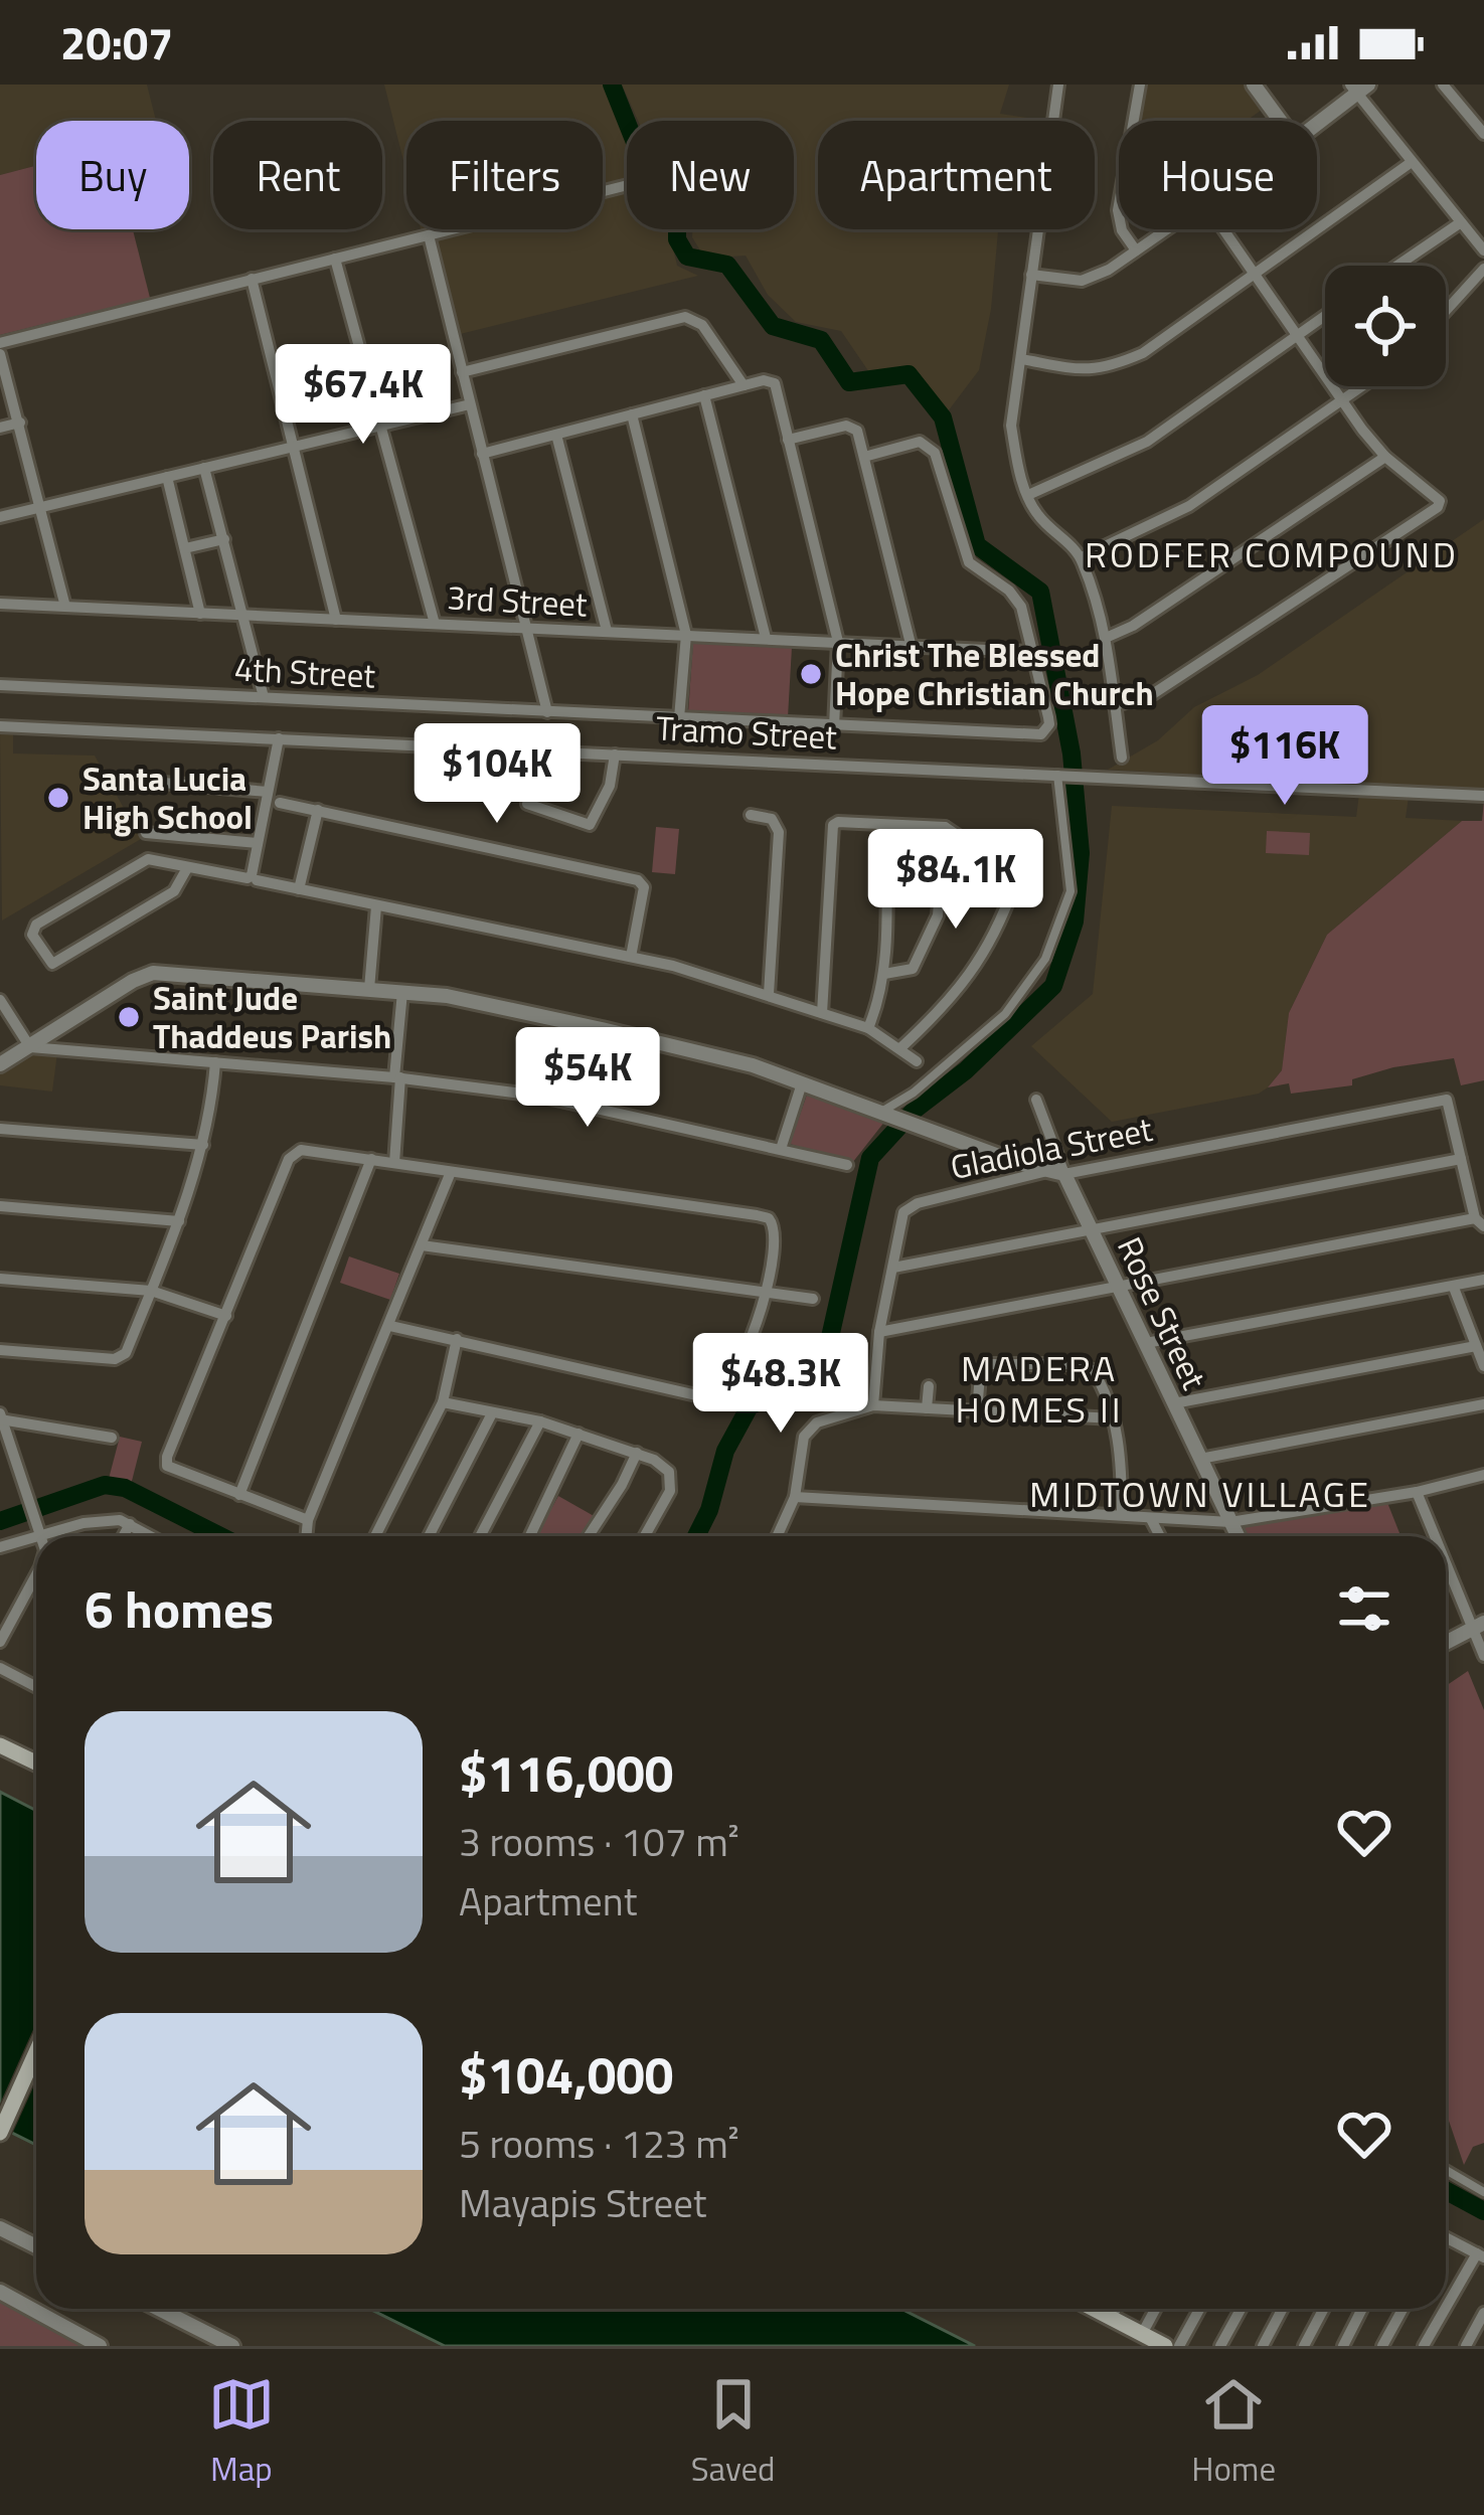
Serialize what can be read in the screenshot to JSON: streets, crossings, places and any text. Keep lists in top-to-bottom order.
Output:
{
  "streets": {
    "street": [
      "3rd Street",
      "4th Street",
      "Tramo Street",
      "Gladiola Street",
      "Rose Street"
    ]
  },
  "crossings": [
    ["3rd Street", "4th Street"],
    ["Gladiola Street", "Rose Street"]
  ],
  "districts": ["RODFER COMPOUND", "MADERA HOMES II", "MIDTOWN VILLAGE"],
  "places": ["Christ The Blessed Hope Christian Church", "Santa Lucia High School", "Saint Jude Thaddeus Parish"],
  "page": {
    "status": "20:07",
    "chip": [
      "Buy",
      "Rent",
      "Filters",
      "New",
      "Apartment",
      "House"
    ],
    "price": [
      "$67.4K",
      "$116K",
      "$104K",
      "$84.1K",
      "$54K",
      "$48.3K"
    ],
    "heading": "6 homes",
    "list": [
      {
        "name": "$116,000",
        "note": "3 rooms · 107 m² · Apartment"
      },
      {
        "name": "$104,000",
        "note": "5 rooms · 123 m² · Mayapis Street"
      }
    ],
    "tabs": ["Map", "Saved", "Home"]
  }
}
